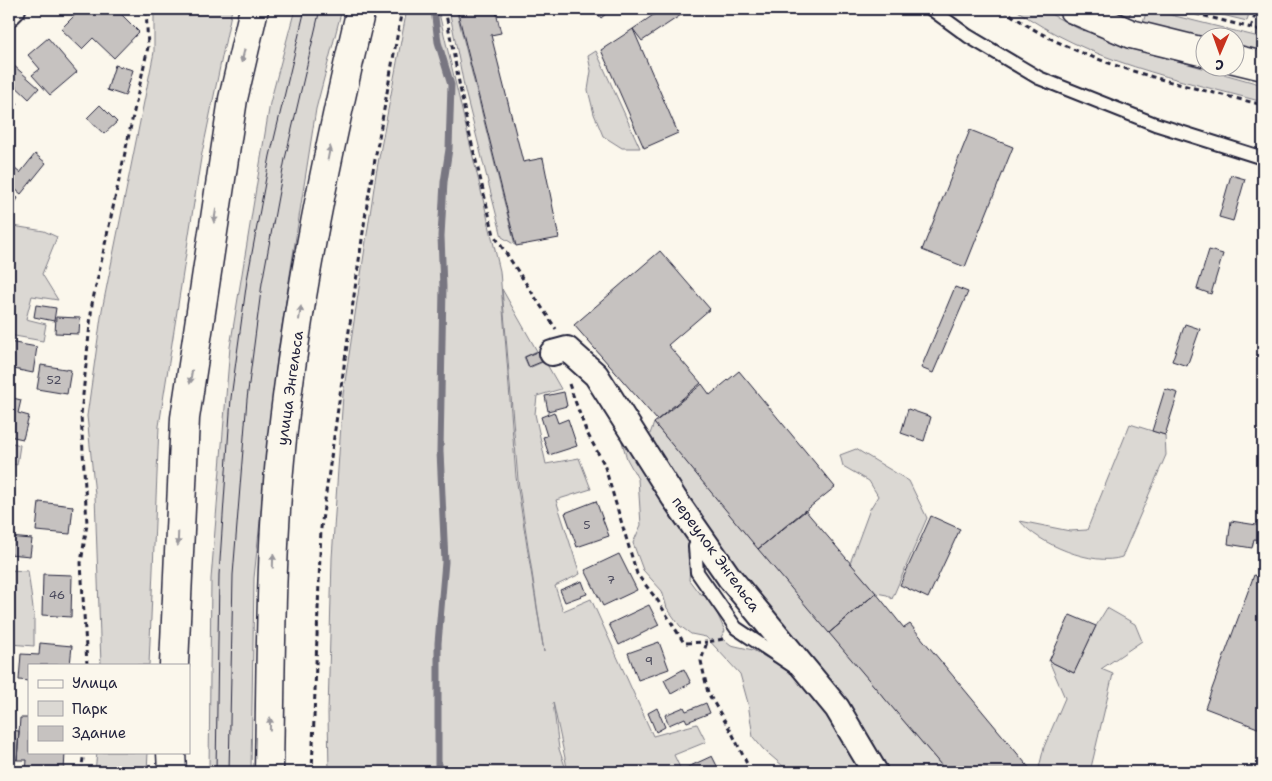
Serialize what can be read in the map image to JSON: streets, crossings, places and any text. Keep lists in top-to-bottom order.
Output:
{
  "streets": {
    "main road": ["улица Энгельса"],
    "street": ["переулок Энгельса"]
  },
  "house_numbers": [
    "52",
    "5",
    "7",
    "46",
    "9"
  ],
  "legend": ["Улица", "Парк", "Здание"],
  "north": "bottom"
}
